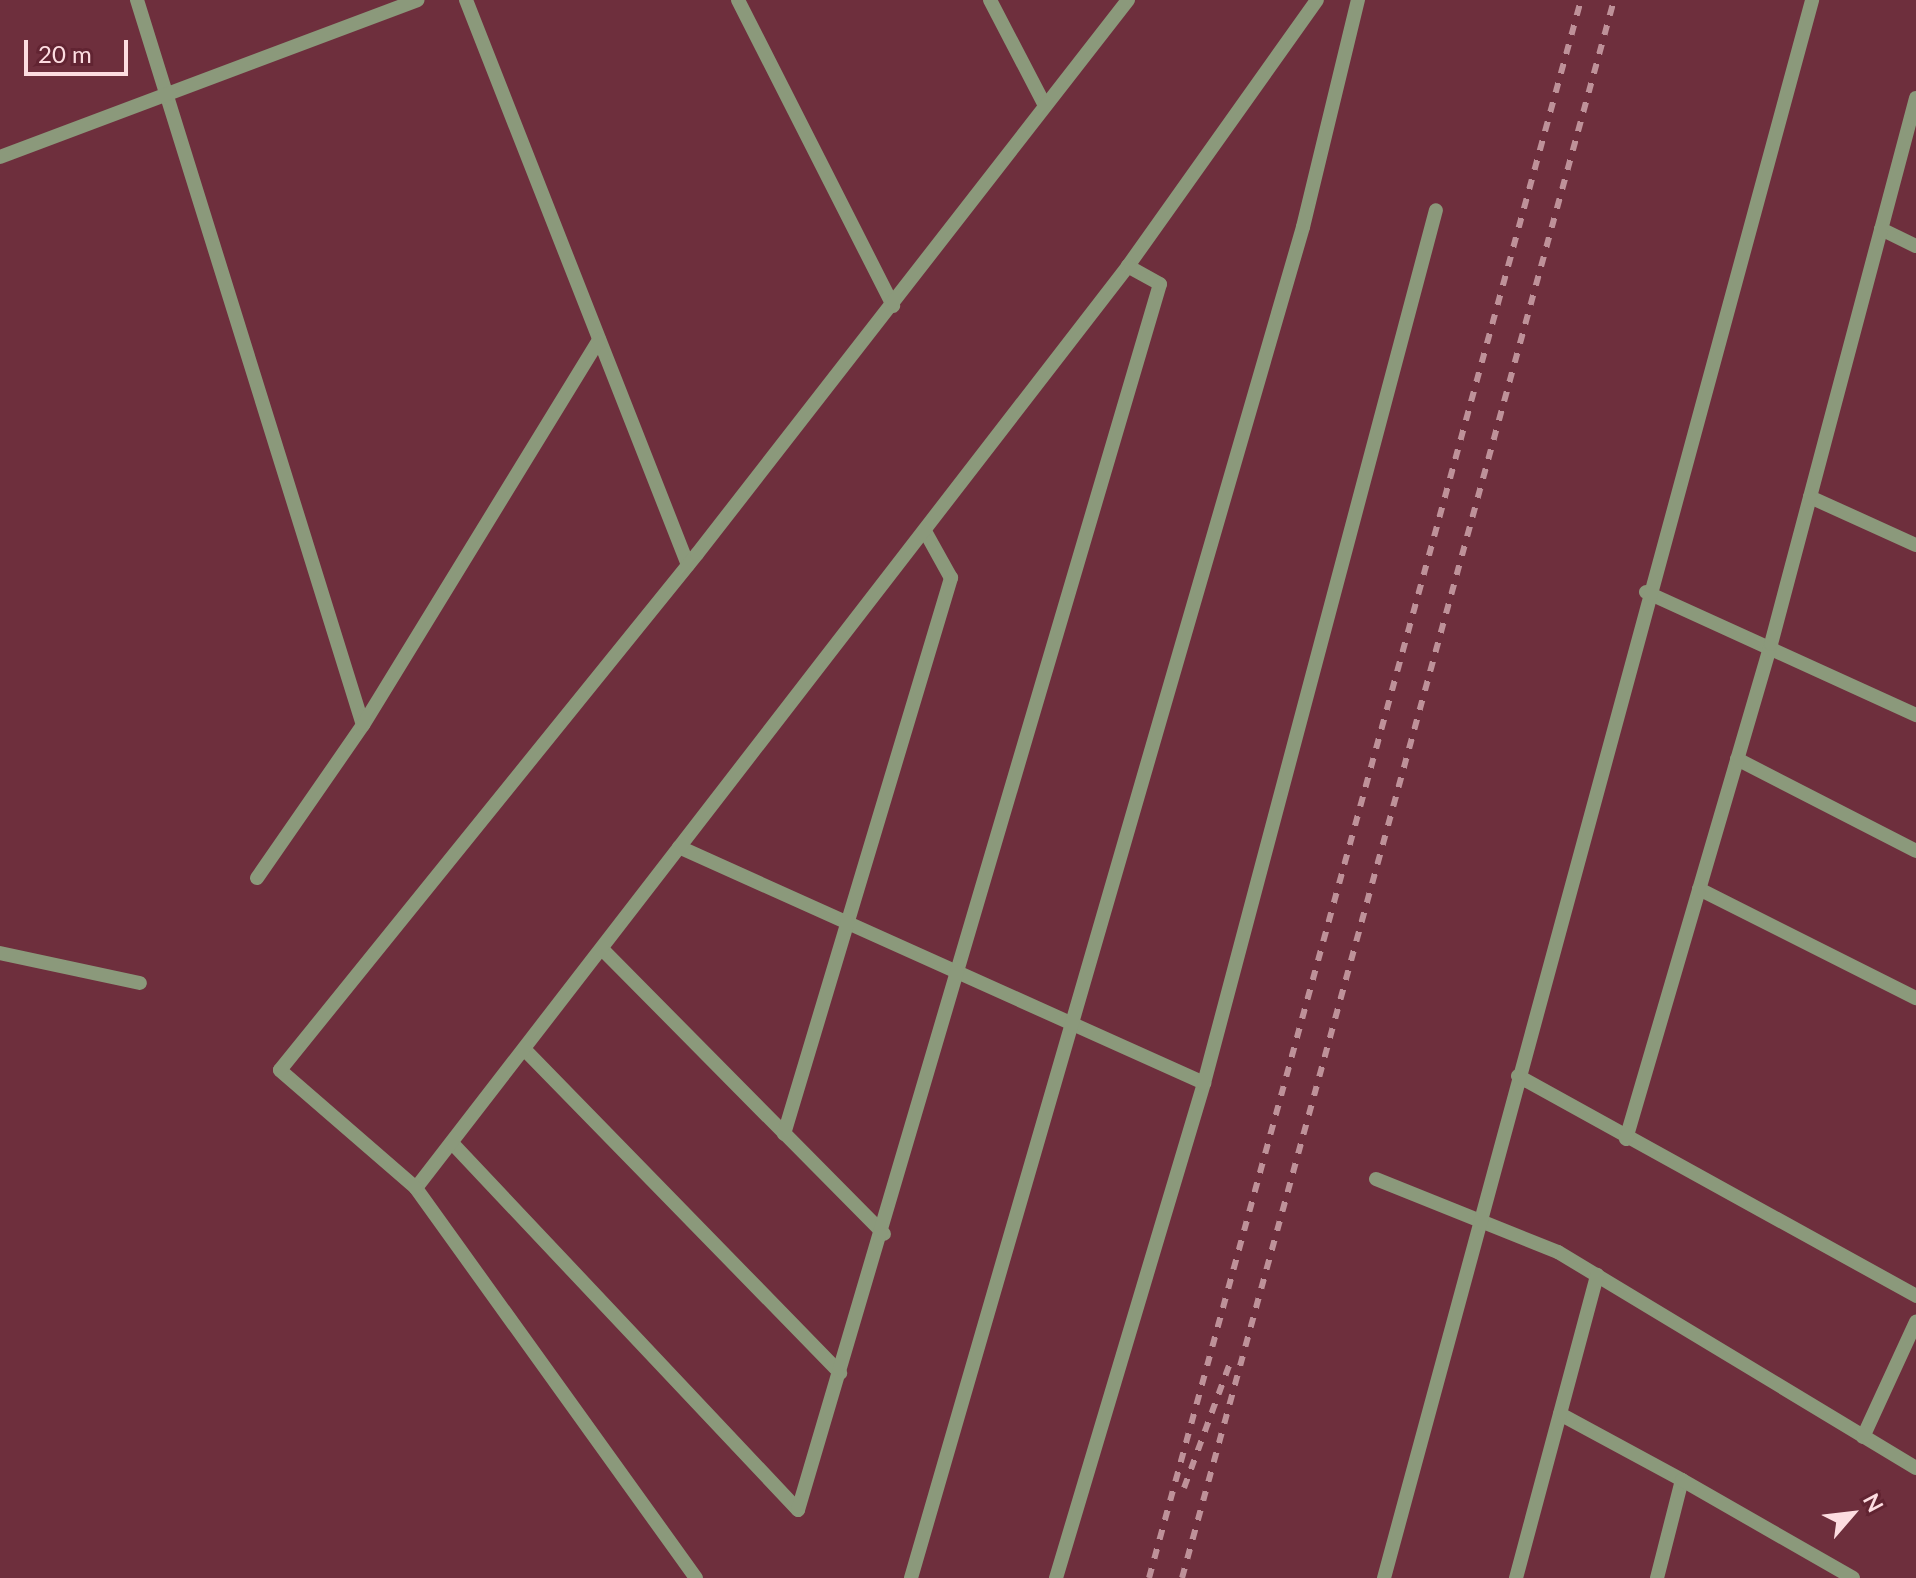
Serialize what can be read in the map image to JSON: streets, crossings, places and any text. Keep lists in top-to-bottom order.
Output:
{
  "scale_bar": "20 m",
  "north": "top right"
}
